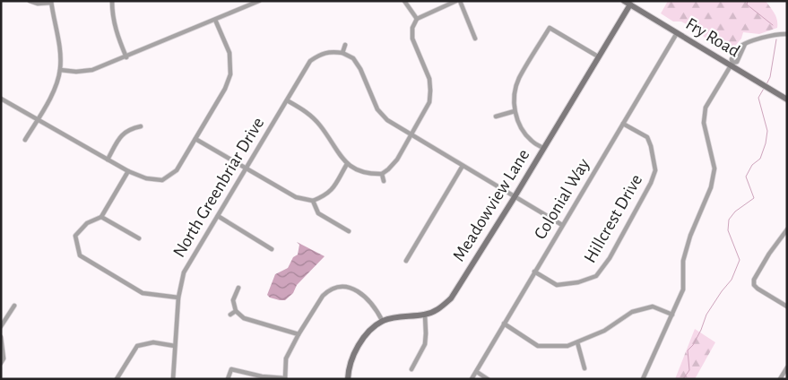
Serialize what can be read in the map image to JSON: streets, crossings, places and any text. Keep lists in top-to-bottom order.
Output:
{
  "streets": {
    "street": [
      "Fry Road",
      "North Greenbriar Drive",
      "Colonial Way",
      "Meadowview Lane",
      "Hillcrest Drive"
    ]
  },
  "crossings": [
    ["Fry Road", "Colonial Way"],
    ["Fry Road", "Meadowview Lane"],
    ["Colonial Way", "Hillcrest Drive"]
  ]
}
